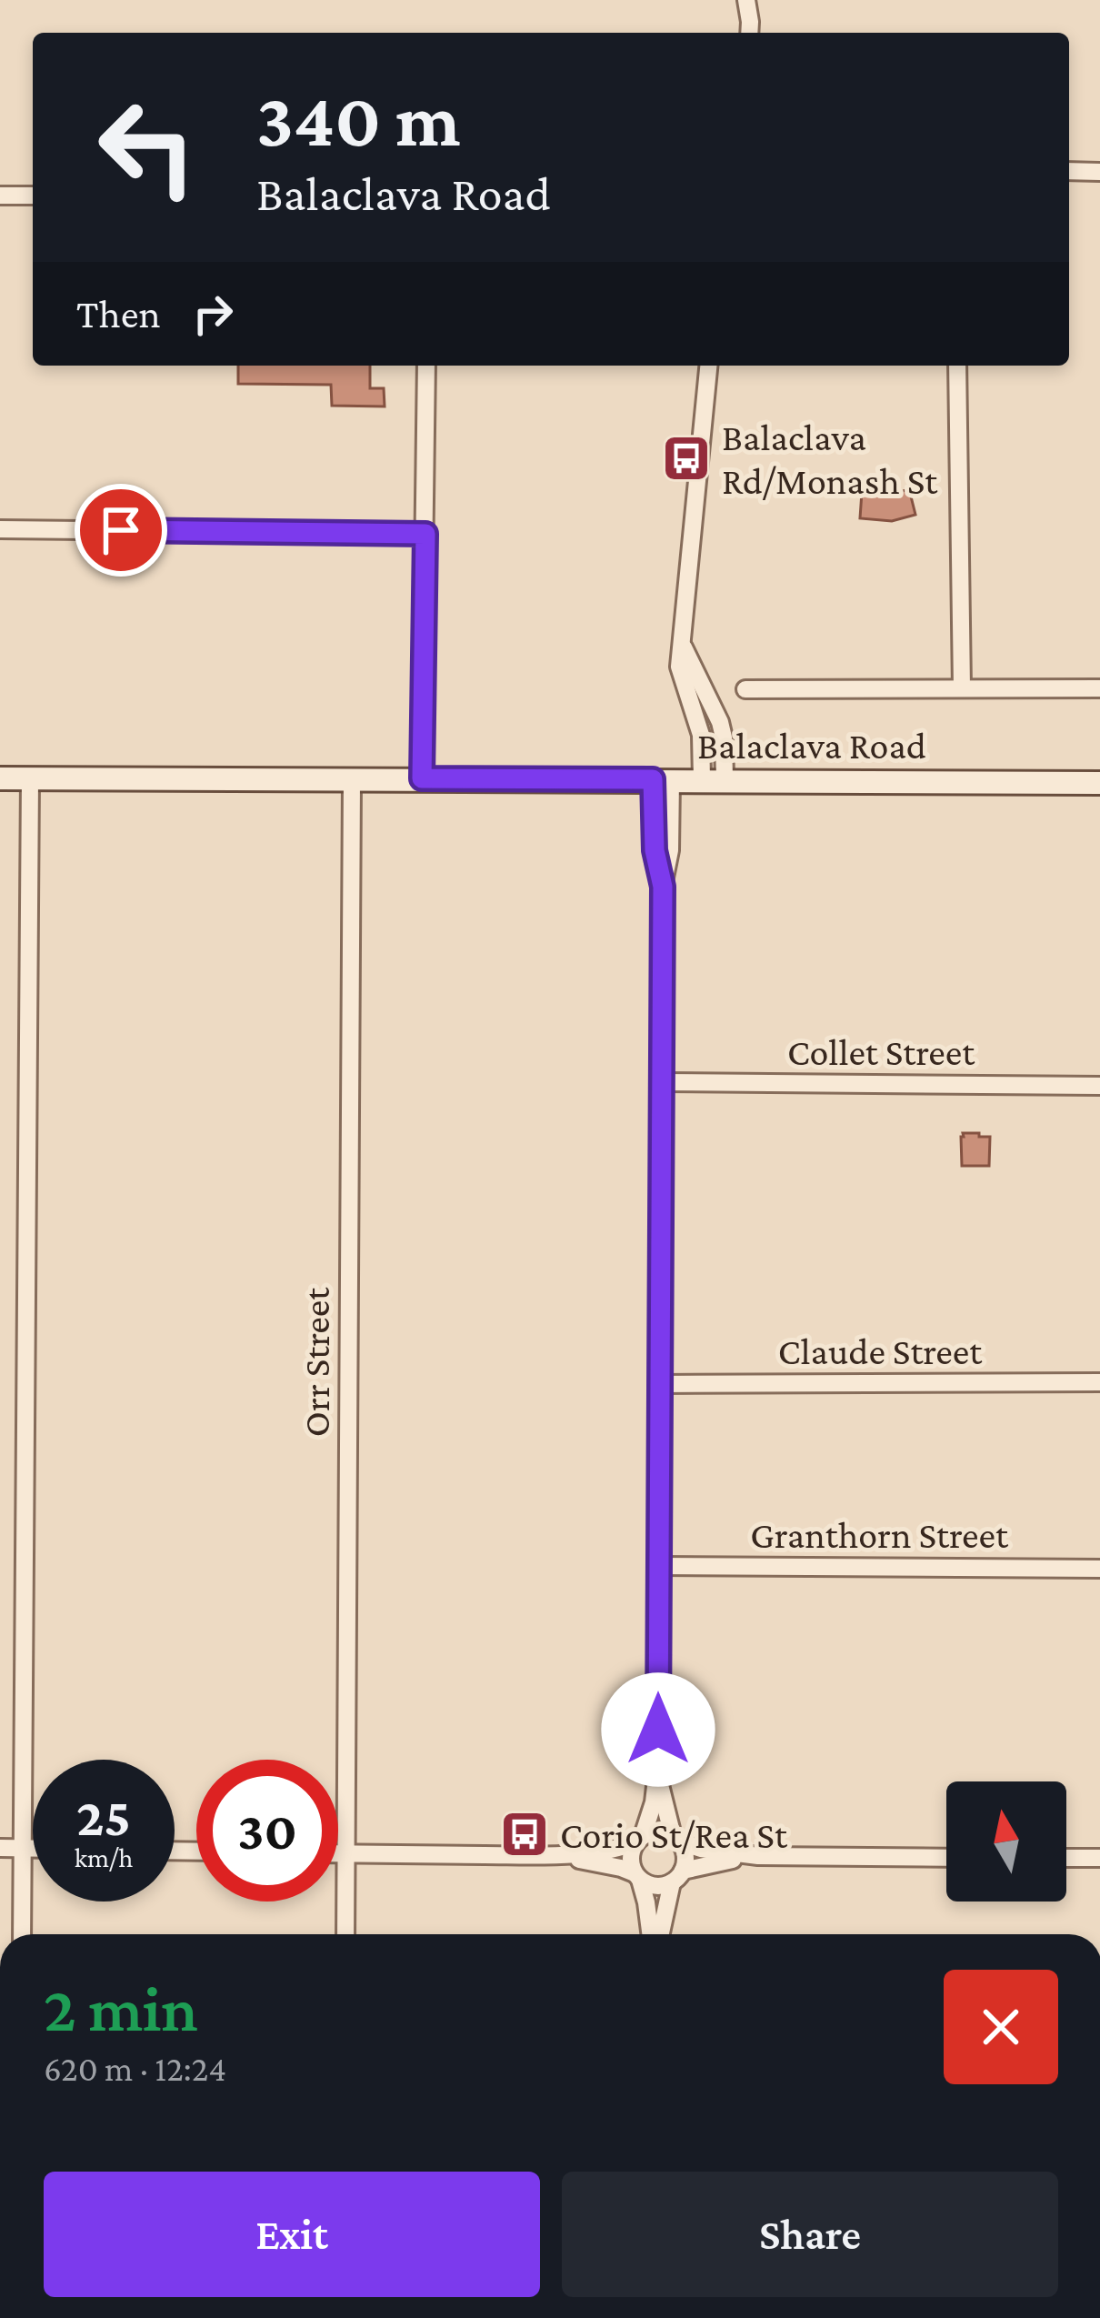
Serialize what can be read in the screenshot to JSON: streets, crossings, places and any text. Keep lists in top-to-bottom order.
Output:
{
  "streets": {
    "main road": ["Balaclava Road"],
    "street": [
      "Collet Street",
      "Claude Street",
      "Orr Street",
      "Granthorn Street"
    ]
  },
  "crossings": [
    ["Balaclava Road", "Orr Street"]
  ],
  "places": {
    "bus stop": ["Balaclava Rd/Monash St", "Corio St/Rea St"]
  },
  "north": "top",
  "page": {
    "turn": ["340 m", "Balaclava Road"],
    "then": "Then",
    "speed": "25 km/h",
    "limit": "30",
    "heading": ["2 min", "620 m · 12:24"],
    "buttons": ["Exit", "Share"]
  }
}
